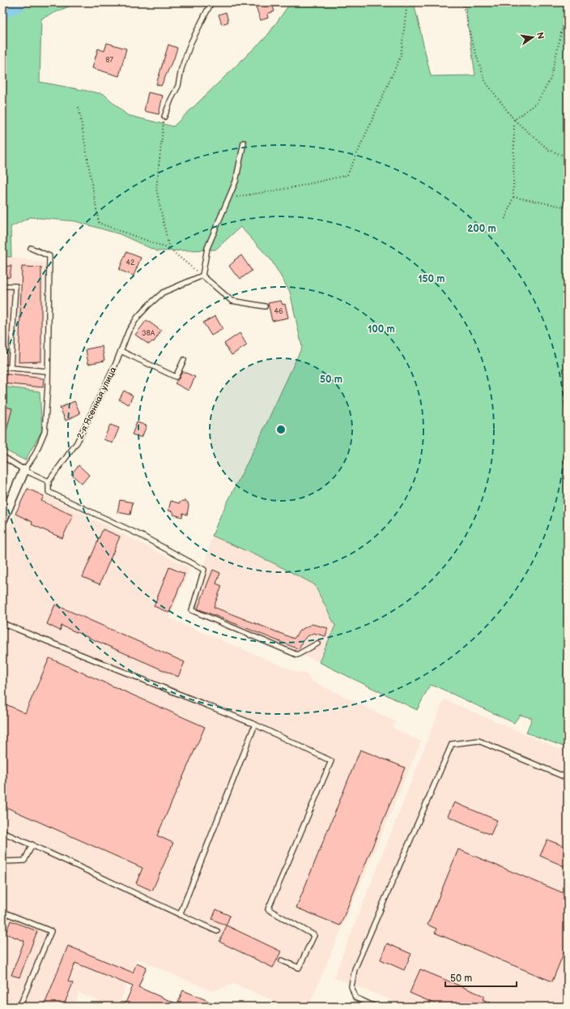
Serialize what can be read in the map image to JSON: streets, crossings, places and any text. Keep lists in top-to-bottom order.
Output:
{
  "streets": {
    "lane": ["2-я Ясенная улица"]
  },
  "house_numbers": [
    "87",
    "42",
    "46",
    "38А"
  ],
  "scale_bar": "50 m",
  "north": "right",
  "rings": [
    "200 m",
    "150 m",
    "100 m",
    "50 m"
  ]
}
